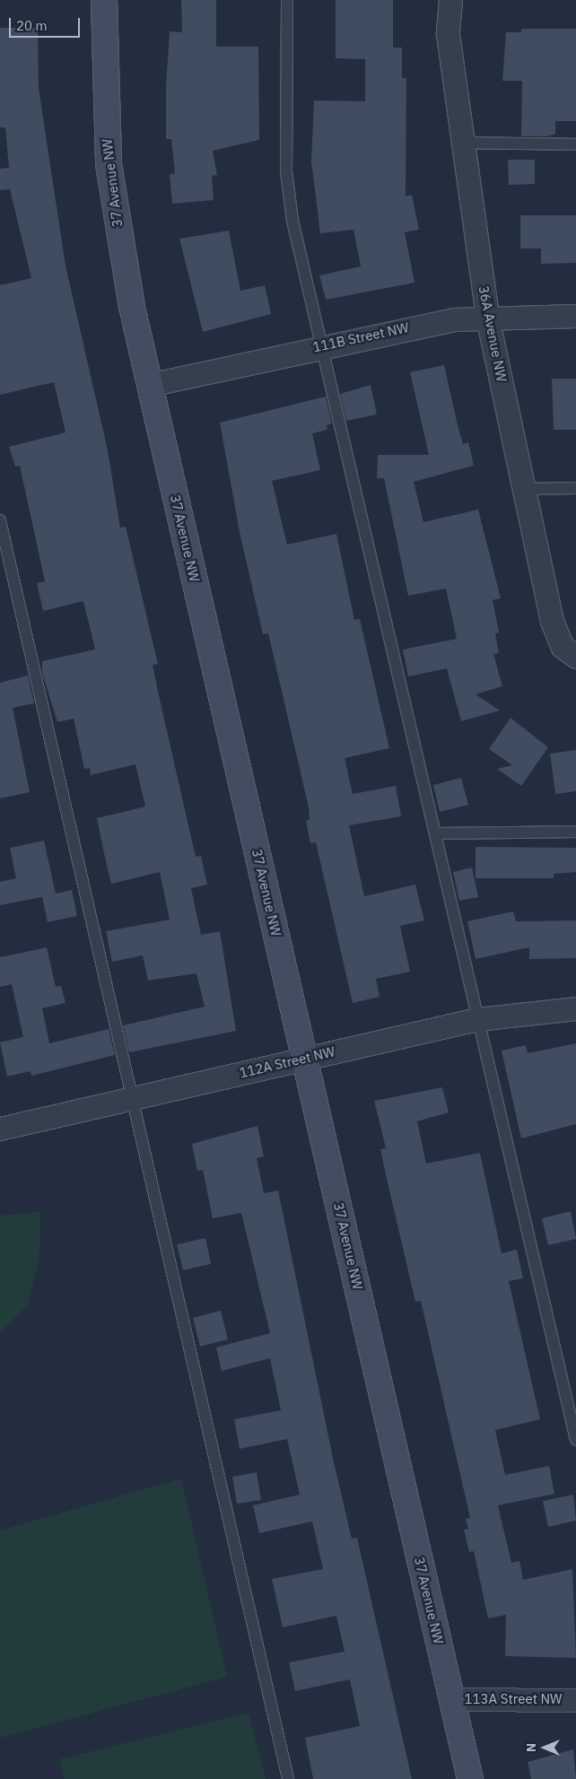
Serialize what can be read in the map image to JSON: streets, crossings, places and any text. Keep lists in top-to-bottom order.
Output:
{
  "streets": {
    "street": [
      "37 Avenue NW",
      "36A Avenue NW",
      "111B Street NW",
      "112A Street NW",
      "113A Street NW"
    ]
  },
  "crossings": [
    ["37 Avenue NW", "111B Street NW"],
    ["37 Avenue NW", "112A Street NW"],
    ["37 Avenue NW", "113A Street NW"],
    ["36A Avenue NW", "111B Street NW"]
  ],
  "scale_bar": "20 m",
  "north": "left"
}
